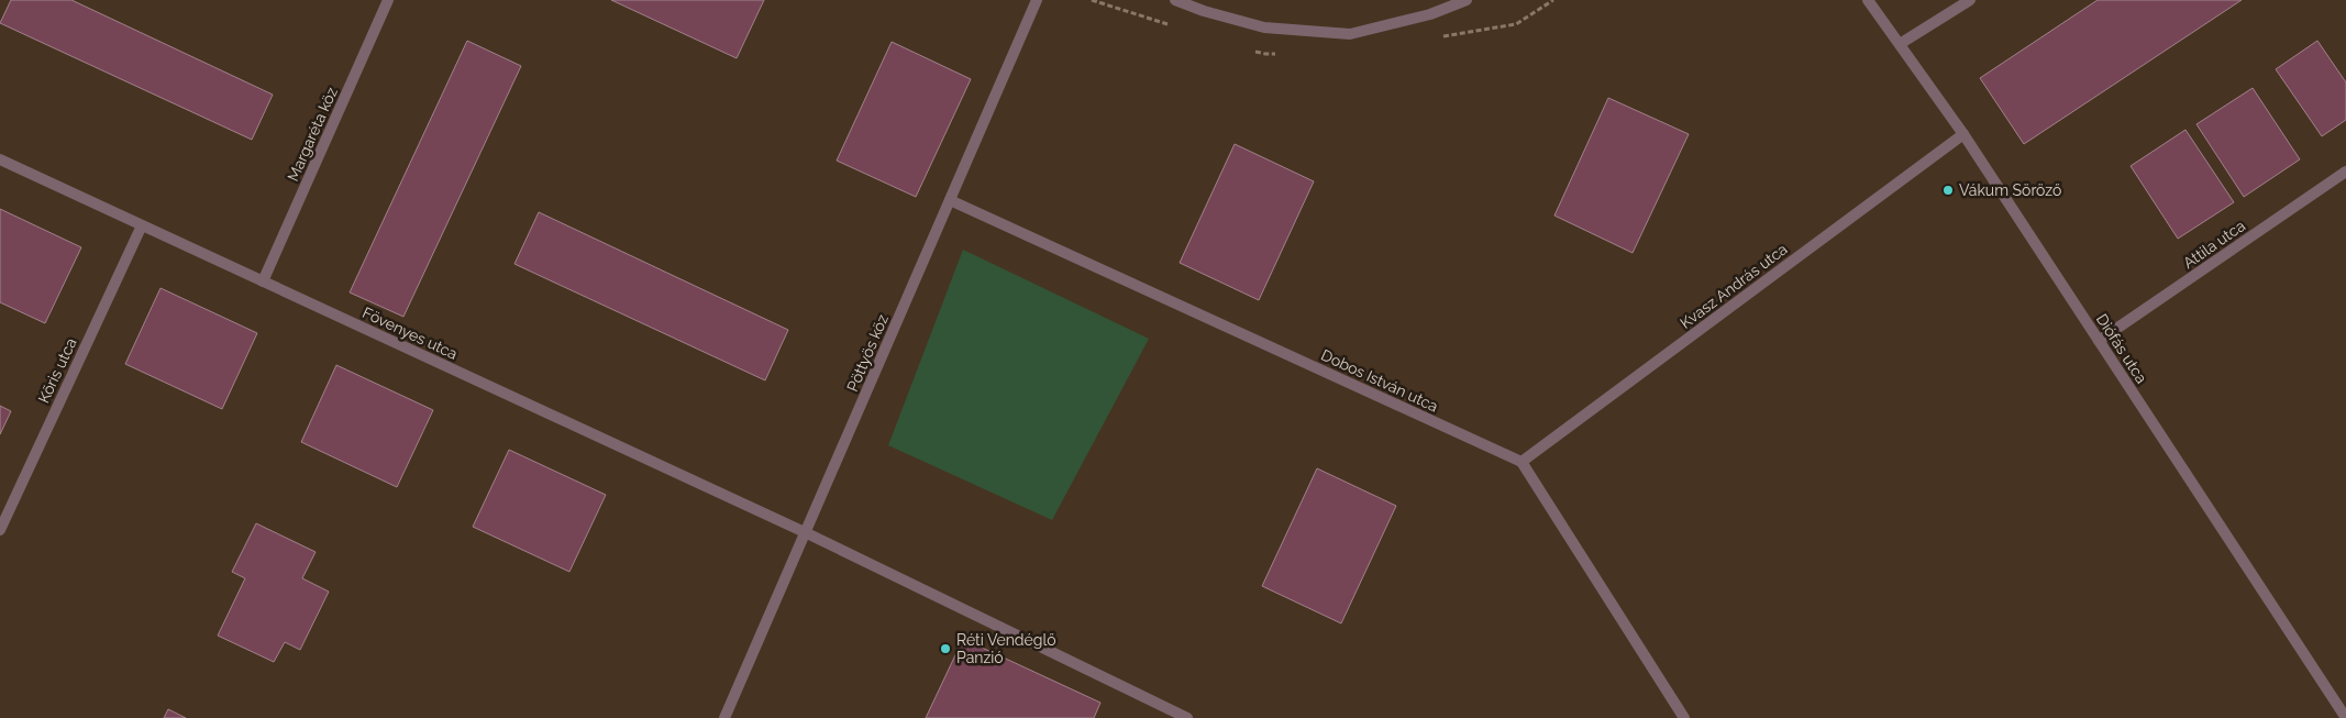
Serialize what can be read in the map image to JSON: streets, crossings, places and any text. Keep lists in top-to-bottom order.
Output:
{
  "streets": {
    "street": [
      "Margaréta köz",
      "Attila utca",
      "Kvasz András utca",
      "Fövenyes utca",
      "Diófás utca",
      "Pöttyös köz",
      "Kőris utca",
      "Dobos István utca"
    ]
  },
  "crossings": [
    ["Margaréta köz", "Fövenyes utca"],
    ["Attila utca", "Diófás utca"],
    ["Kvasz András utca", "Diófás utca"],
    ["Kvasz András utca", "Dobos István utca"],
    ["Fövenyes utca", "Pöttyös köz"],
    ["Fövenyes utca", "Kőris utca"],
    ["Pöttyös köz", "Dobos István utca"]
  ],
  "places": ["Vákum Söröző", "Réti Vendéglő Panzió"]
}
